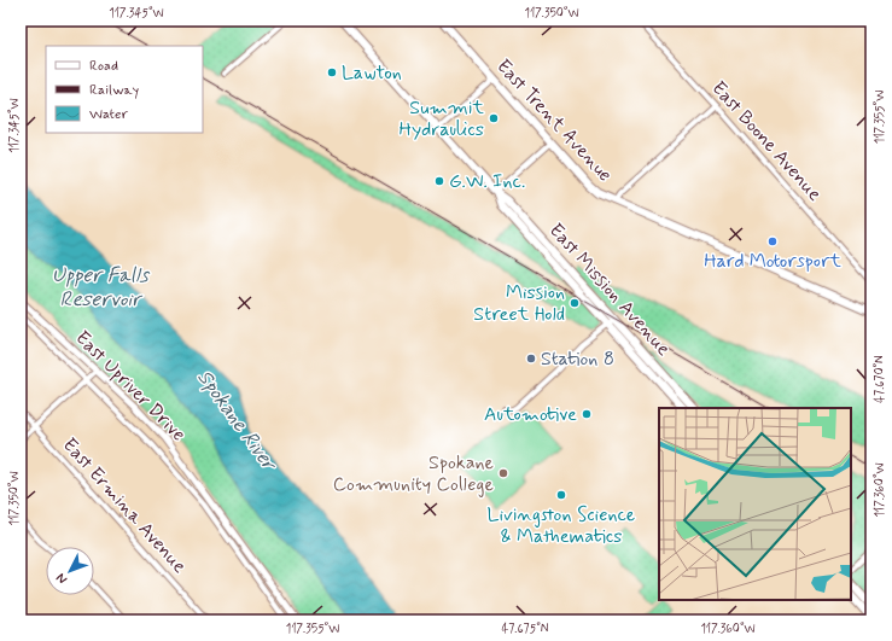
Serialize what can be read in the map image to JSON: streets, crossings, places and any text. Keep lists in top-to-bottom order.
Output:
{
  "streets": {
    "main road": ["East Trent Avenue", "East Mission Avenue"],
    "street": ["East Boone Avenue", "East Upriver Drive", "East Ermina Avenue"]
  },
  "water": ["Upper Falls Reservoir", "Spokane River"],
  "places": [
    "Lawton",
    "Summit Hydraulics",
    "G.W. Inc.",
    "Hard Motorsport",
    "Mission Street Hold",
    "Station 8",
    "Automotive",
    "Spokane Community College",
    "Livingston Science & Mathematics"
  ],
  "legend": ["Road", "Railway", "Water"],
  "north": "bottom left",
  "coordinates": [
    "117.345°W",
    "117.350°W",
    "117.355°W",
    "47.670°N",
    "117.360°W",
    "47.675°N"
  ]
}
